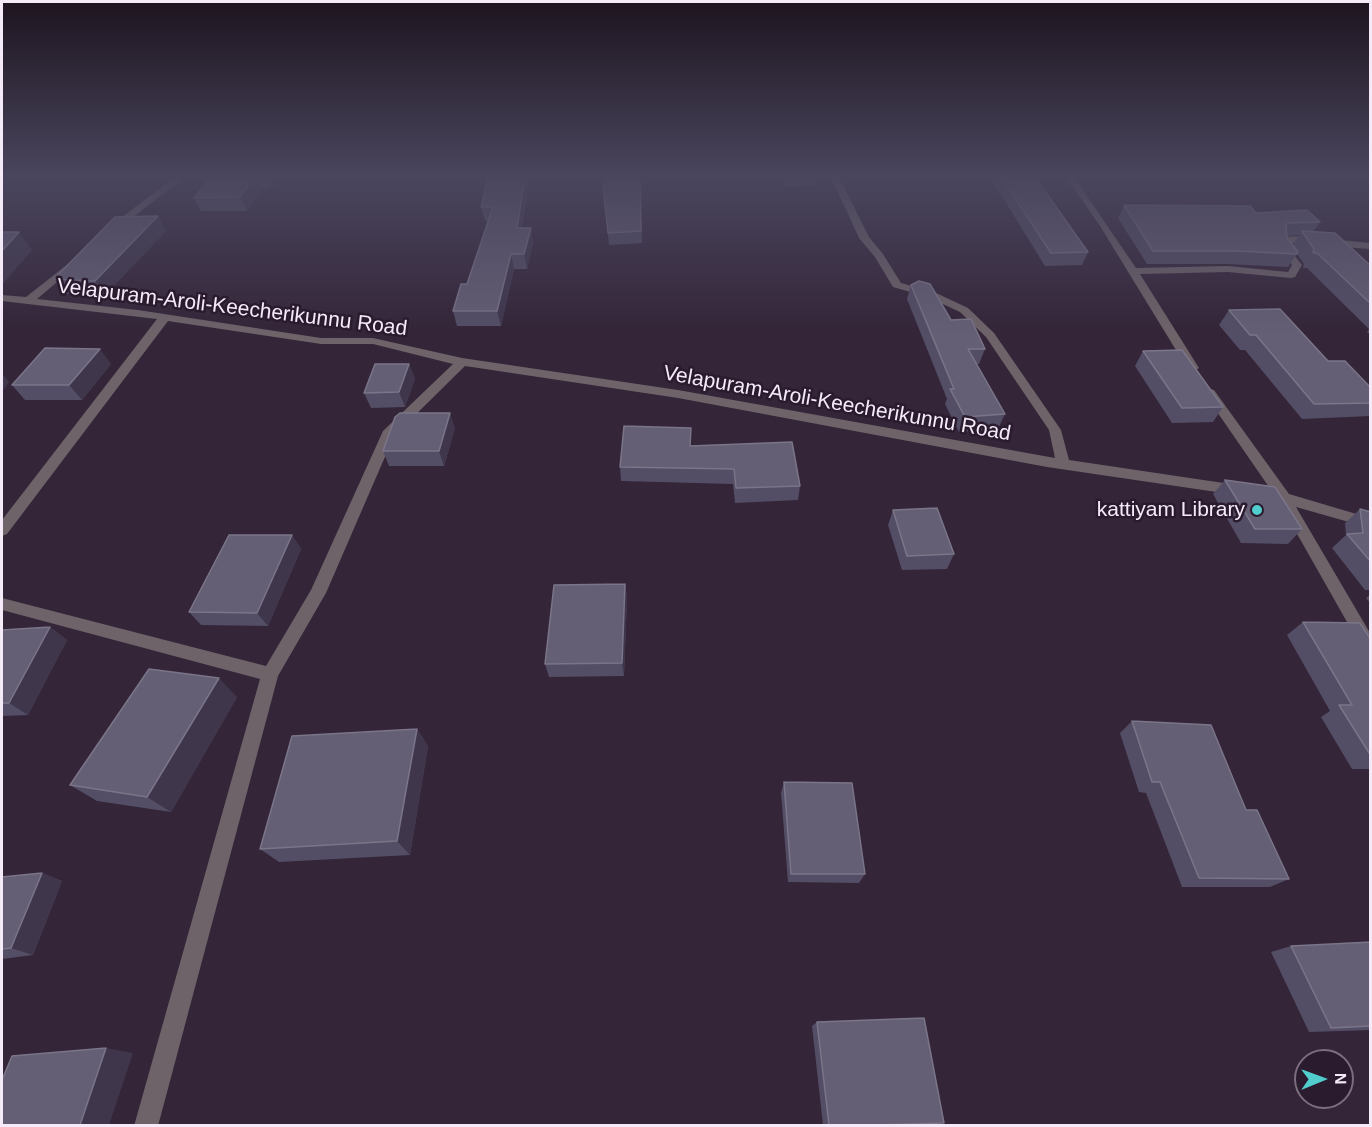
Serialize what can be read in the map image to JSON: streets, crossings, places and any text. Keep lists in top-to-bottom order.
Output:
{
  "streets": {
    "street": ["Velapuram-Aroli-Keecherikunnu Road"]
  },
  "places": ["kattiyam Library"],
  "north": "right"
}
